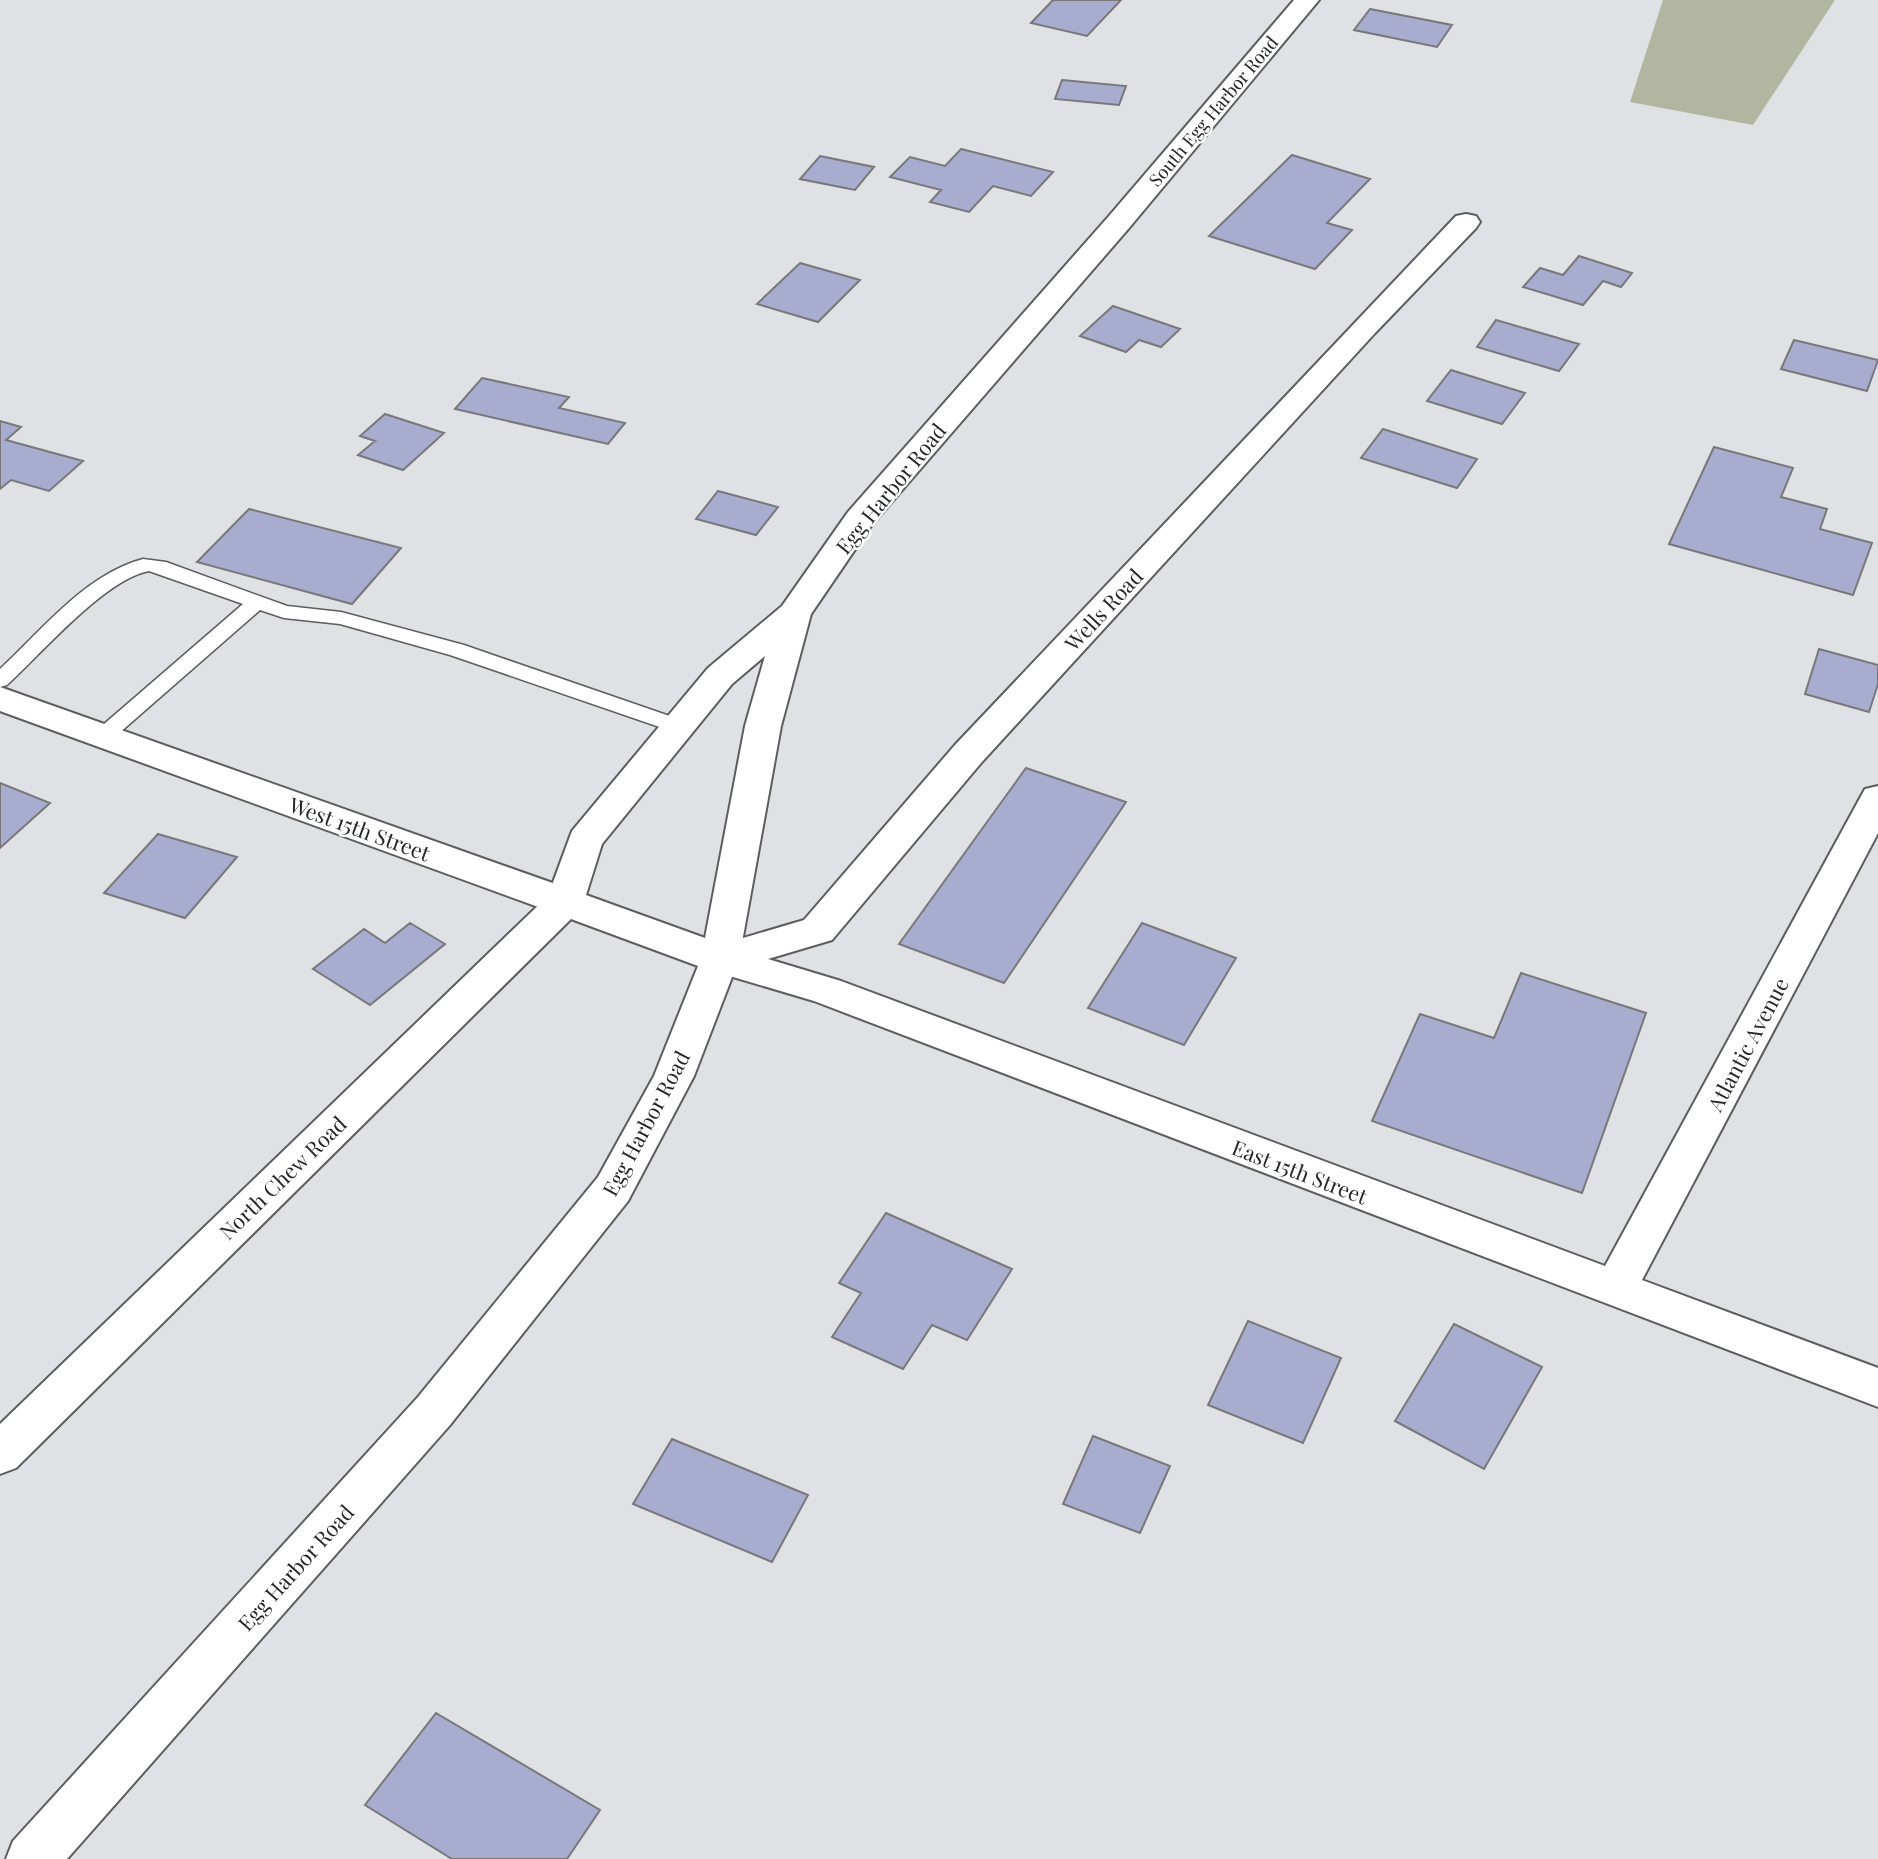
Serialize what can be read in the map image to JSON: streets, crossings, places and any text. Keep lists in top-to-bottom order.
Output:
{
  "streets": {
    "main road": [
      "South Egg Harbor Road",
      "Egg Harbor Road",
      "Wells Road",
      "West 15th Street",
      "Atlantic Avenue",
      "East 15th Street",
      "North Chew Road"
    ]
  },
  "crossings": [
    ["South Egg Harbor Road", "Egg Harbor Road"],
    ["Egg Harbor Road", "Wells Road"],
    ["Egg Harbor Road", "West 15th Street"],
    ["Egg Harbor Road", "East 15th Street"],
    ["Wells Road", "West 15th Street"],
    ["Wells Road", "East 15th Street"],
    ["West 15th Street", "East 15th Street"],
    ["West 15th Street", "North Chew Road"],
    ["Atlantic Avenue", "East 15th Street"]
  ]
}
